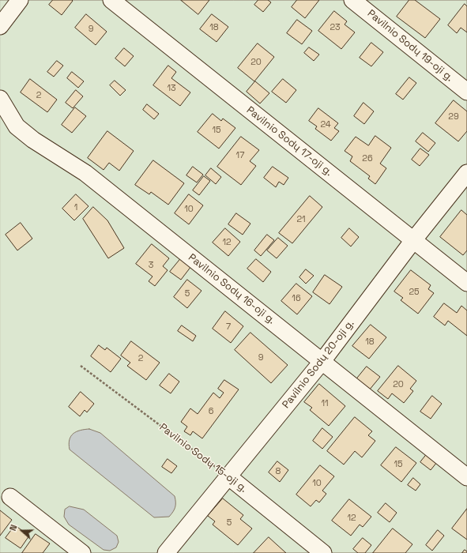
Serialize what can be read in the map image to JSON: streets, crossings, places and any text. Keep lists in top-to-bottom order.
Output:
{
  "streets": {
    "street": [
      "Pavilnio Sodų 19-oji g.",
      "Pavilnio Sodų 17-oji g.",
      "Pavilnio Sodų 16-oji g.",
      "Pavilnio Sodų 20-oji g.",
      "Pavilnio Sodų 15-oji g."
    ]
  },
  "crossings": [
    ["Pavilnio Sodų 17-oji g.", "Pavilnio Sodų 20-oji g."],
    ["Pavilnio Sodų 16-oji g.", "Pavilnio Sodų 20-oji g."],
    ["Pavilnio Sodų 20-oji g.", "Pavilnio Sodų 15-oji g."]
  ],
  "house_numbers": [
    "18",
    "23",
    "9",
    "20",
    "13",
    "2",
    "29",
    "24",
    "15",
    "17",
    "26",
    "1",
    "10",
    "21",
    "12",
    "3",
    "25",
    "5",
    "16",
    "7",
    "18",
    "9",
    "2",
    "20",
    "11",
    "6",
    "15",
    "8",
    "10",
    "12",
    "5"
  ],
  "north": "left"
}
